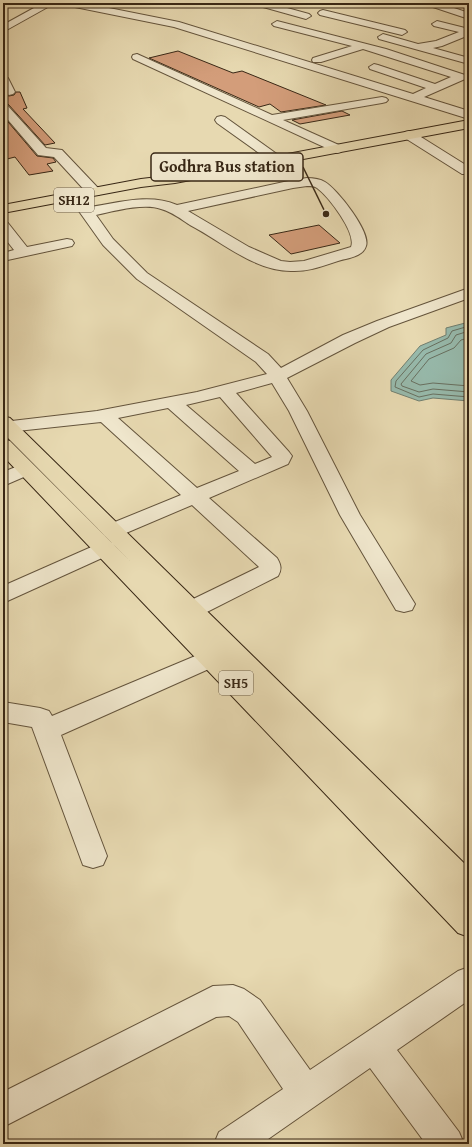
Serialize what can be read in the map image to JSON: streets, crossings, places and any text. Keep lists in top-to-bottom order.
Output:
{
  "streets": {
    "main road": ["SH12", "SH5"]
  },
  "places": ["Godhra Bus station"]
}
